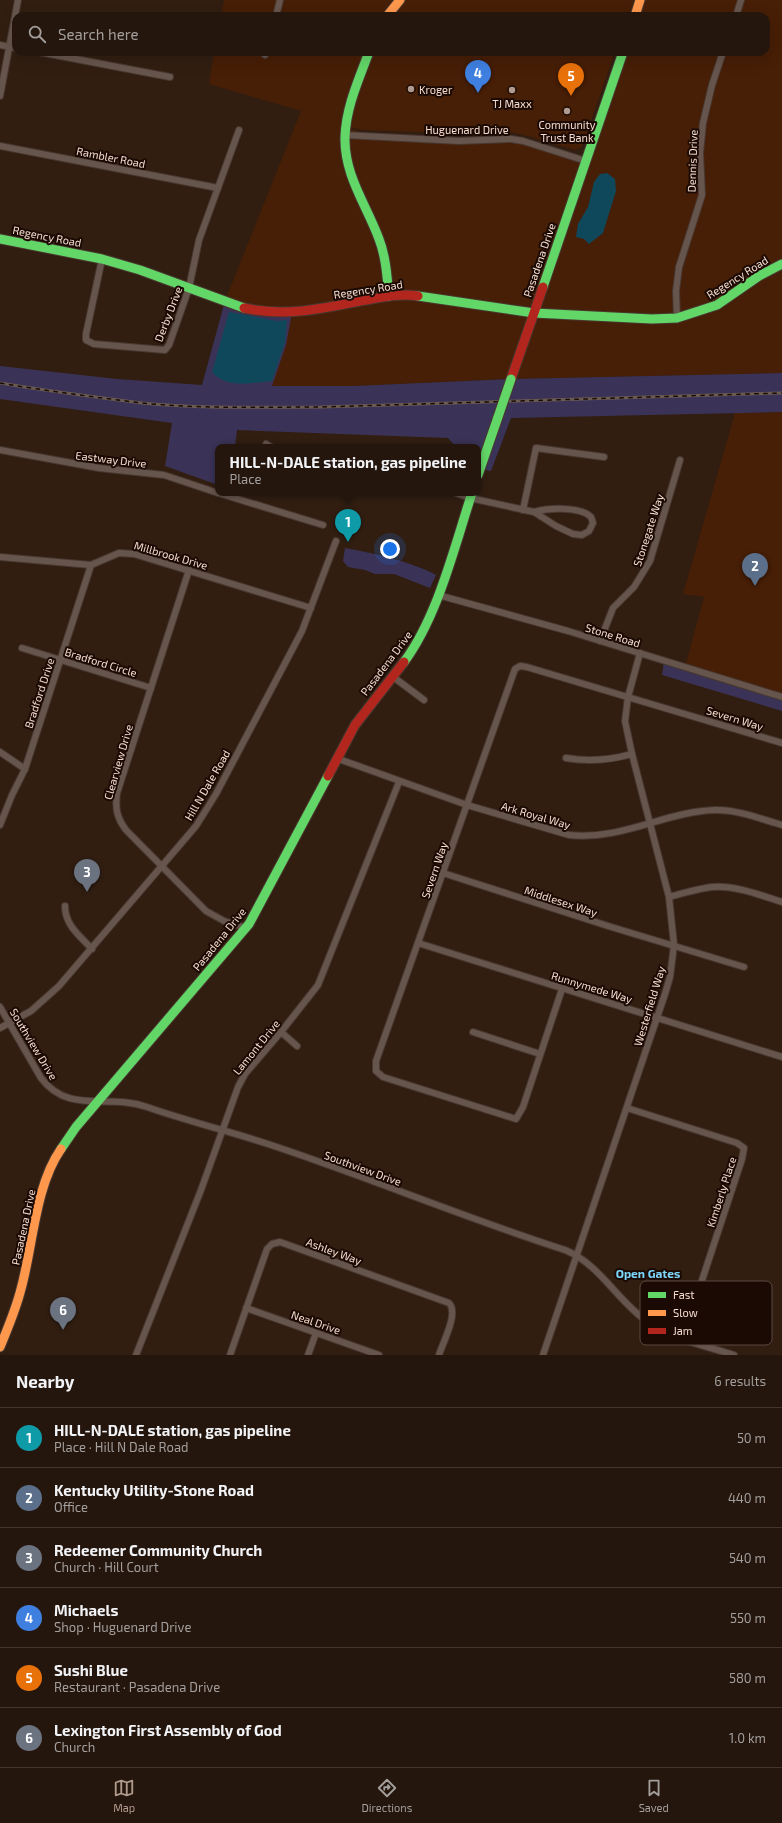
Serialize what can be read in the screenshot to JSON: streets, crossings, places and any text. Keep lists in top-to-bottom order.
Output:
{
  "streets": {
    "street": [
      "Huguenard Drive",
      "Rambler Road",
      "Dennis Drive",
      "Regency Road",
      "Pasadena Drive",
      "Derby Drive",
      "Eastway Drive",
      "Stonegate Way",
      "Millbrook Drive",
      "Stone Road",
      "Bradford Circle",
      "Bradford Drive",
      "Severn Way",
      "Clearview Drive",
      "Hill N Dale Road",
      "Ark Royal Way",
      "Middlesex Way",
      "Runnymede Way",
      "Westerfield Way",
      "Southview Drive",
      "Lamont Drive",
      "Kimberly Place",
      "Ashley Way",
      "Neal Drive"
    ]
  },
  "crossings": [
    ["Huguenard Drive", "Pasadena Drive"],
    ["Rambler Road", "Derby Drive"],
    ["Dennis Drive", "Regency Road"],
    ["Regency Road", "Pasadena Drive"],
    ["Regency Road", "Derby Drive"],
    ["Pasadena Drive", "Stone Road"],
    ["Pasadena Drive", "Clearview Drive"],
    ["Pasadena Drive", "Ark Royal Way"],
    ["Pasadena Drive", "Southview Drive"],
    ["Stonegate Way", "Stone Road"],
    ["Millbrook Drive", "Bradford Drive"],
    ["Millbrook Drive", "Clearview Drive"],
    ["Millbrook Drive", "Hill N Dale Road"],
    ["Stone Road", "Westerfield Way"],
    ["Bradford Circle", "Bradford Drive"],
    ["Bradford Circle", "Clearview Drive"],
    ["Severn Way", "Ark Royal Way"],
    ["Severn Way", "Middlesex Way"],
    ["Severn Way", "Runnymede Way"],
    ["Severn Way", "Westerfield Way"],
    ["Clearview Drive", "Hill N Dale Road"],
    ["Hill N Dale Road", "Southview Drive"],
    ["Ark Royal Way", "Westerfield Way"],
    ["Ark Royal Way", "Lamont Drive"],
    ["Middlesex Way", "Westerfield Way"],
    ["Runnymede Way", "Westerfield Way"],
    ["Westerfield Way", "Southview Drive"],
    ["Westerfield Way", "Kimberly Place"],
    ["Southview Drive", "Lamont Drive"],
    ["Ashley Way", "Neal Drive"]
  ],
  "districts": ["Open Gates"],
  "places": ["Kroger", "TJ Maxx", "Community Trust Bank"],
  "legend": ["Fast", "Slow", "Jam"],
  "page": {
    "search": "Search here",
    "pins": [
      "4",
      "5",
      "1",
      "2",
      "3",
      "6"
    ],
    "popup": ["HILL-N-DALE station, gas pipeline", "Place"],
    "heading": ["Nearby", "6 results"],
    "list": [
      {
        "mark": "1",
        "name": "HILL-N-DALE station, gas pipeline",
        "note": "Place · Hill N Dale Road",
        "value": "50 m"
      },
      {
        "mark": "2",
        "name": "Kentucky Utility-Stone Road",
        "note": "Office",
        "value": "440 m"
      },
      {
        "mark": "3",
        "name": "Redeemer Community Church",
        "note": "Church · Hill Court",
        "value": "540 m"
      },
      {
        "mark": "4",
        "name": "Michaels",
        "note": "Shop · Huguenard Drive",
        "value": "550 m"
      },
      {
        "mark": "5",
        "name": "Sushi Blue",
        "note": "Restaurant · Pasadena Drive",
        "value": "580 m"
      },
      {
        "mark": "6",
        "name": "Lexington First Assembly of God",
        "note": "Church",
        "value": "1.0 km"
      }
    ],
    "nav": ["Map", "Directions", "Saved"]
  }
}
